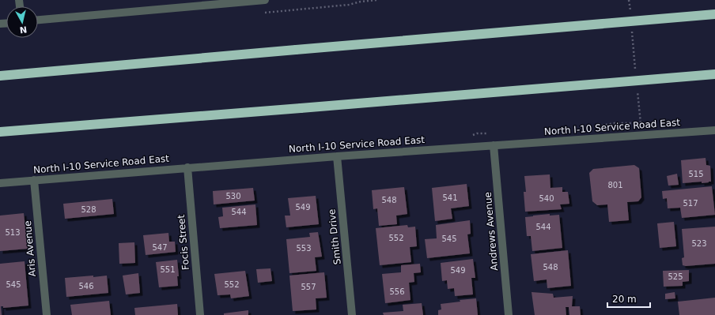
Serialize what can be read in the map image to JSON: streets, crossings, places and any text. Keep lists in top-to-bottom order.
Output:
{
  "streets": {
    "street": [
      "North I-10 Service Road East",
      "Andrews Avenue",
      "Smith Drive",
      "Focis Street",
      "Aris Avenue"
    ]
  },
  "crossings": [
    ["North I-10 Service Road East", "Andrews Avenue"],
    ["North I-10 Service Road East", "Smith Drive"],
    ["North I-10 Service Road East", "Focis Street"],
    ["North I-10 Service Road East", "Aris Avenue"]
  ],
  "house_numbers": [
    "515",
    "801",
    "530",
    "541",
    "540",
    "548",
    "517",
    "549",
    "528",
    "544",
    "544",
    "513",
    "552",
    "545",
    "523",
    "547",
    "553",
    "548",
    "551",
    "549",
    "525",
    "545",
    "552",
    "546",
    "557",
    "556"
  ],
  "scale_bar": "20 m",
  "north": "bottom"
}
